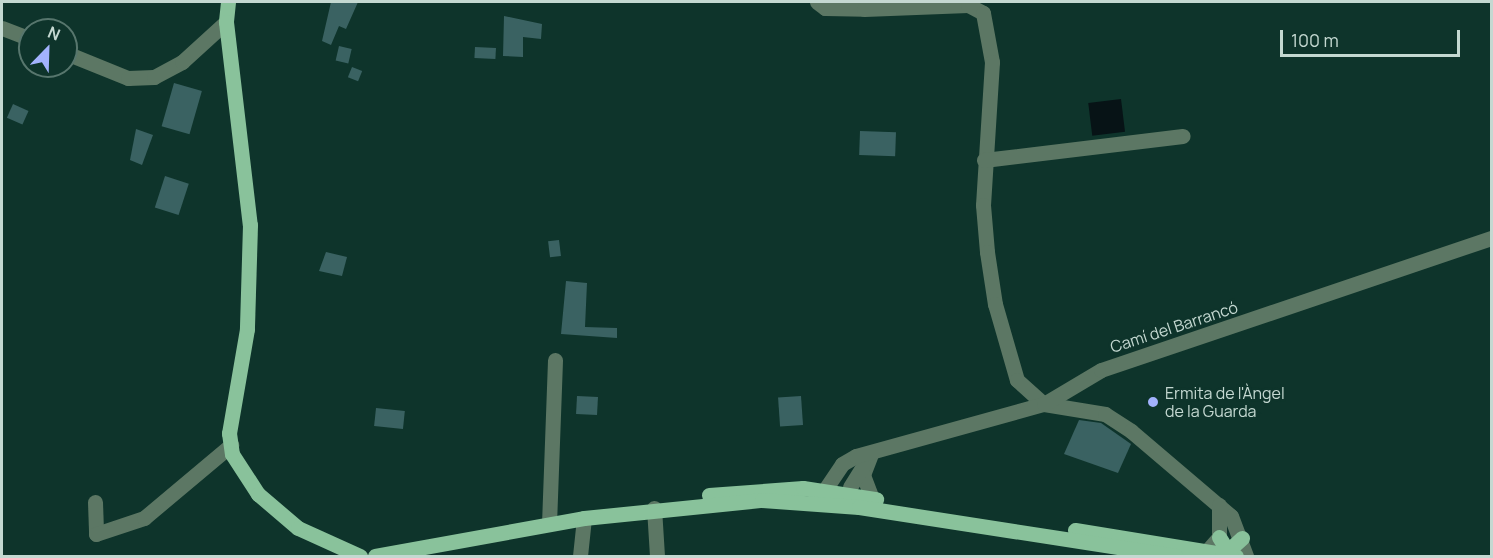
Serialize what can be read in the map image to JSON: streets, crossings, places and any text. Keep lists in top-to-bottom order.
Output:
{
  "streets": {
    "street": ["Camí del Barrancó"]
  },
  "places": ["Ermita de l'Àngel de la Guarda"],
  "scale_bar": "100 m",
  "north": "top right"
}
